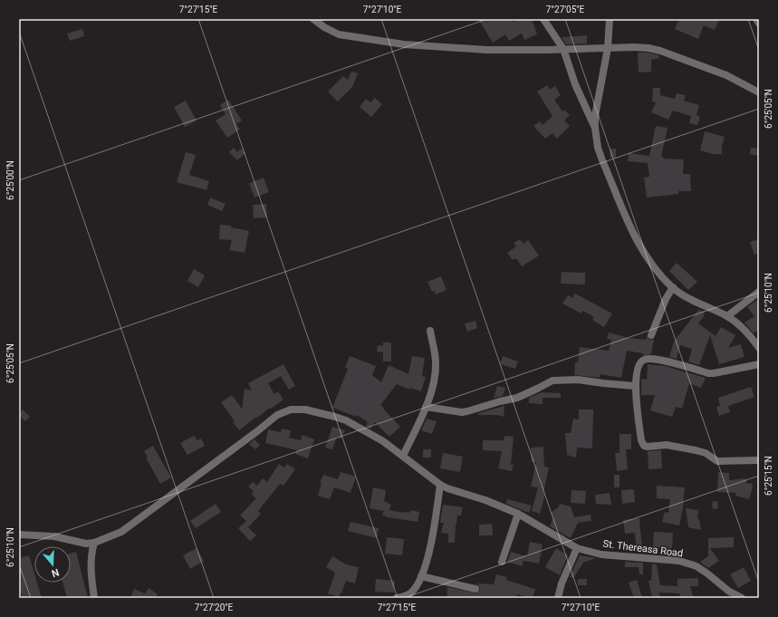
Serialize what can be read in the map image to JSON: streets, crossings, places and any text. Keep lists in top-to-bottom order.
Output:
{
  "streets": {
    "street": ["St. Thereasa Road"]
  },
  "north": "bottom",
  "coordinates": [
    "7°27'15\"E",
    "7°27'10\"E",
    "7°27'05\"E",
    "6°25'05\"N",
    "6°25'00\"N",
    "6°25'10\"N",
    "6°25'15\"N",
    "7°27'20\"E"
  ]
}
